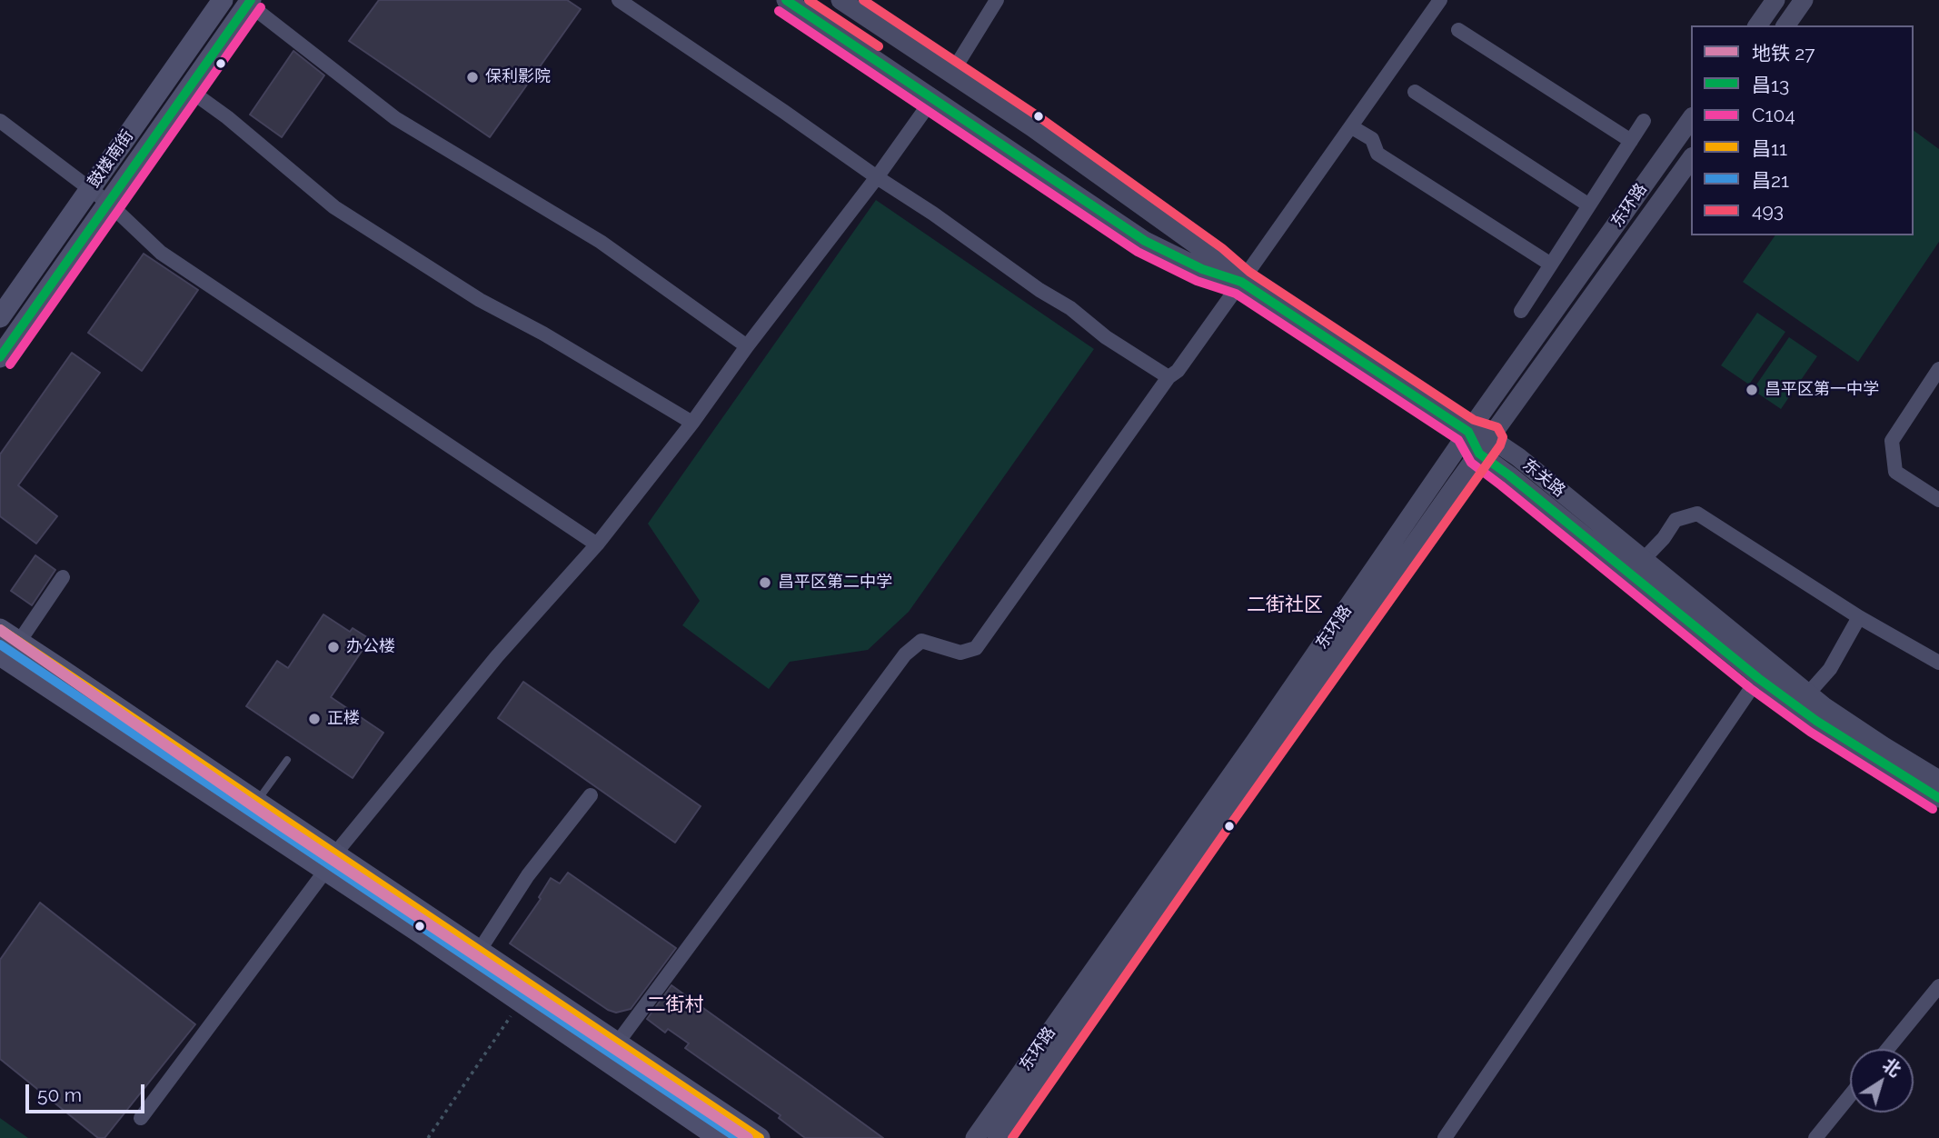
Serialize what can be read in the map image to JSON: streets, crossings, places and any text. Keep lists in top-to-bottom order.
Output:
{
  "streets": {
    "main road": ["鼓楼南街"],
    "street": ["东环路", "东关路"]
  },
  "crossings": [
    ["东环路", "东关路"]
  ],
  "districts": ["二街社区", "二街村"],
  "places": [
    "保利影院",
    "昌平区第一中学",
    "昌平区第二中学",
    "办公楼",
    "正楼"
  ],
  "lines": [
    "transit line 昌13",
    "transit line 493",
    "transit line C104",
    "transit line 昌11",
    "metro line 27",
    "transit line 昌21"
  ],
  "legend": [
    "地铁 27",
    "昌13",
    "C104",
    "昌11",
    "昌21",
    "493"
  ],
  "scale_bar": "50 m",
  "north": "top right"
}
